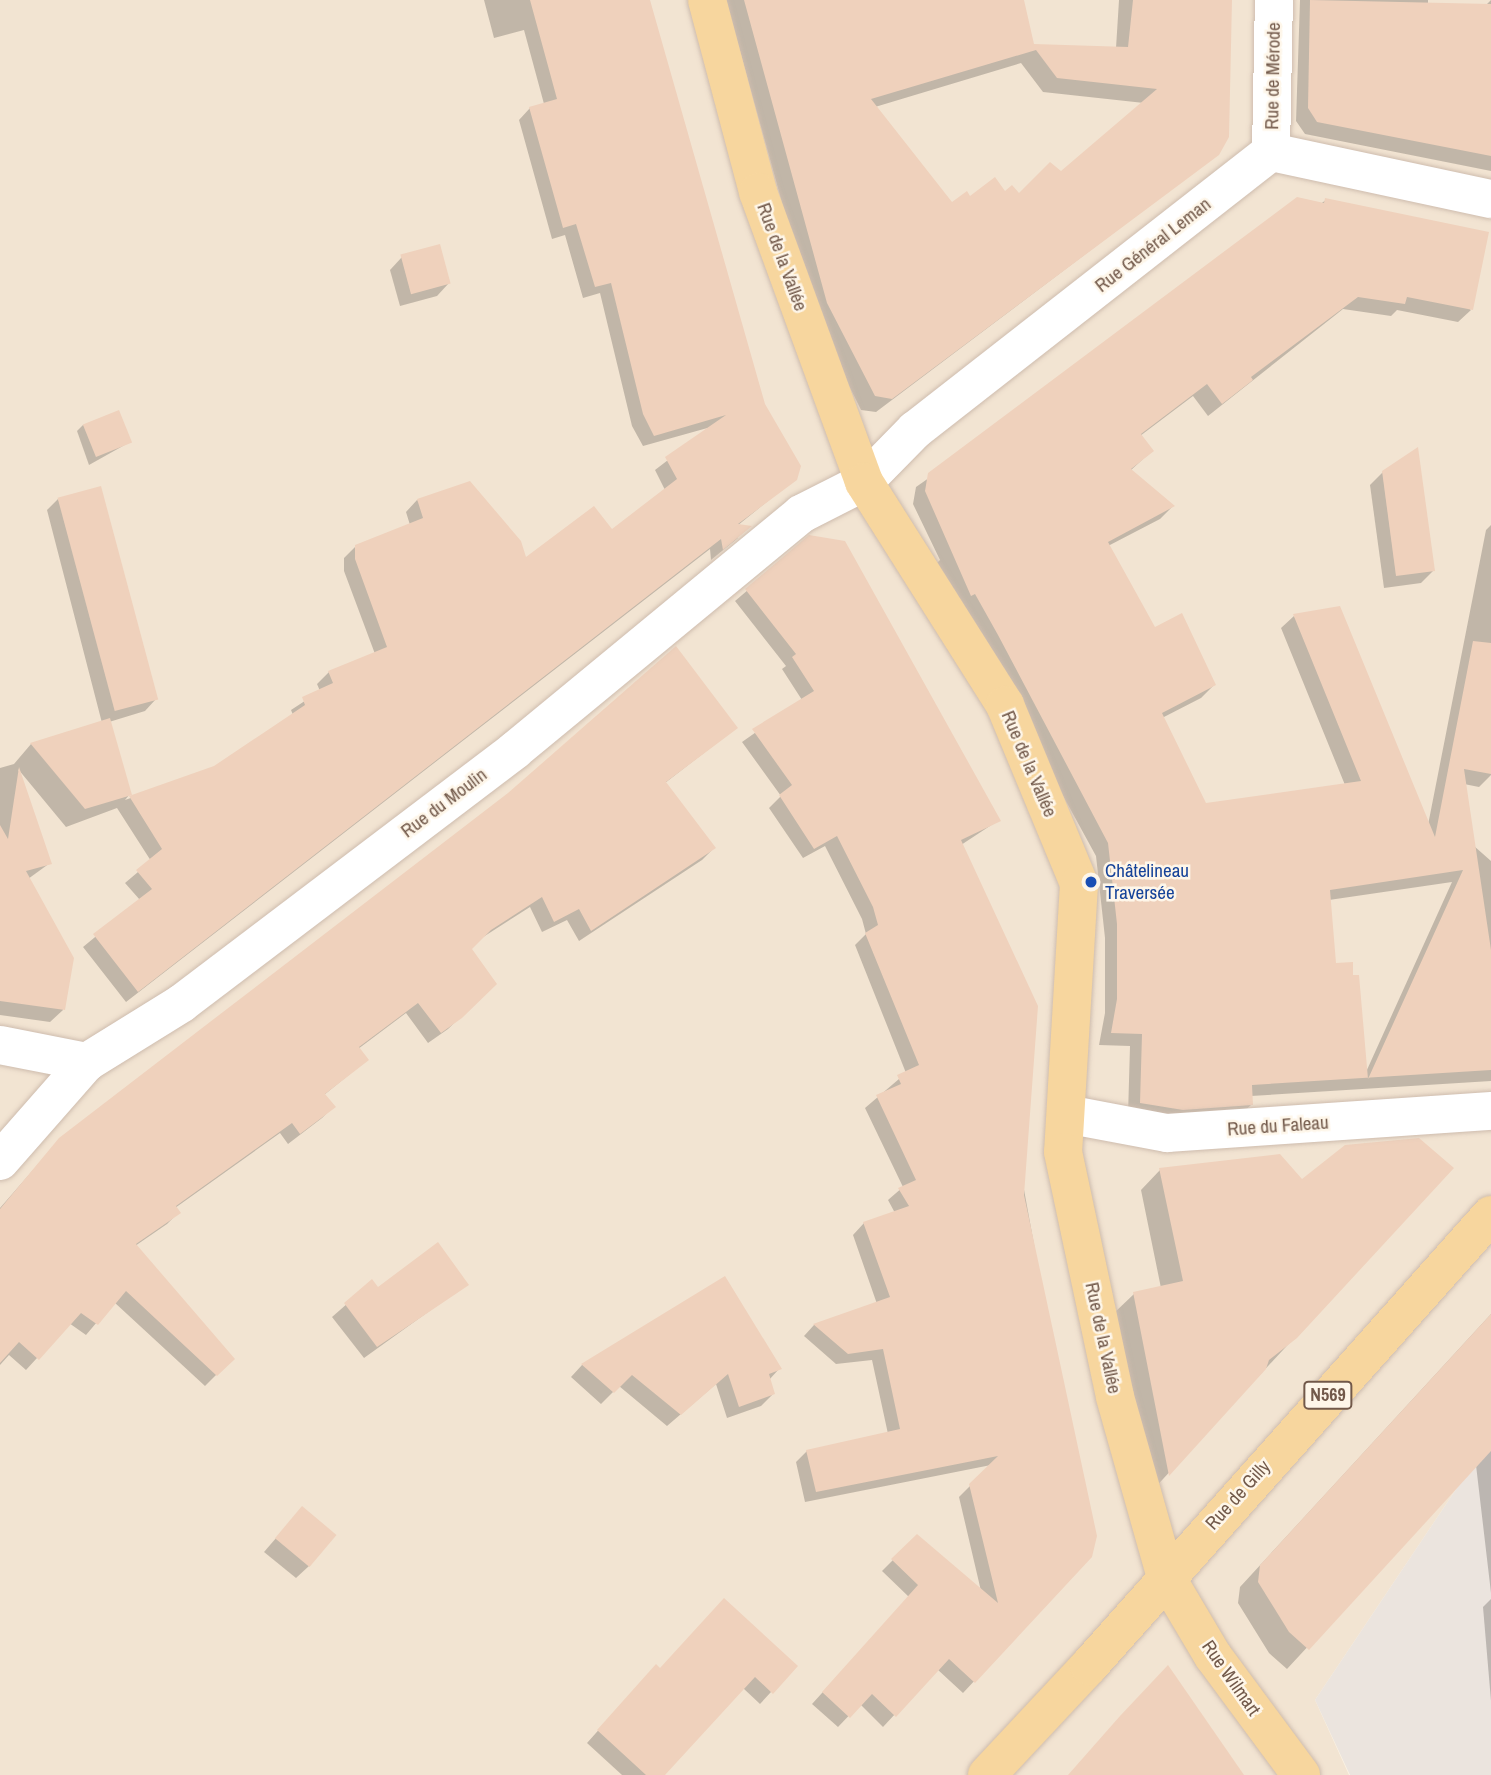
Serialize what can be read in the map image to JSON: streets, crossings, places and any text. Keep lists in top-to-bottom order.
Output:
{
  "streets": {
    "main road": [
      "Rue de la Vallée",
      "N569",
      "Rue de Gilly",
      "Rue Wilmart"
    ],
    "street": [
      "Rue de Mérode",
      "Rue Général Leman",
      "Rue du Moulin",
      "Rue du Faleau"
    ]
  },
  "crossings": [
    ["Rue de Mérode", "Rue Général Leman"],
    ["Rue Général Leman", "Rue de la Vallée"],
    ["Rue Général Leman", "Rue du Moulin"],
    ["Rue de la Vallée", "Rue du Moulin"],
    ["Rue de la Vallée", "Rue du Faleau"],
    ["Rue de la Vallée", "Rue de Gilly"],
    ["Rue de la Vallée", "Rue Wilmart"],
    ["Rue de Gilly", "Rue Wilmart"]
  ],
  "places": ["Châtelineau Traversée"]
}
